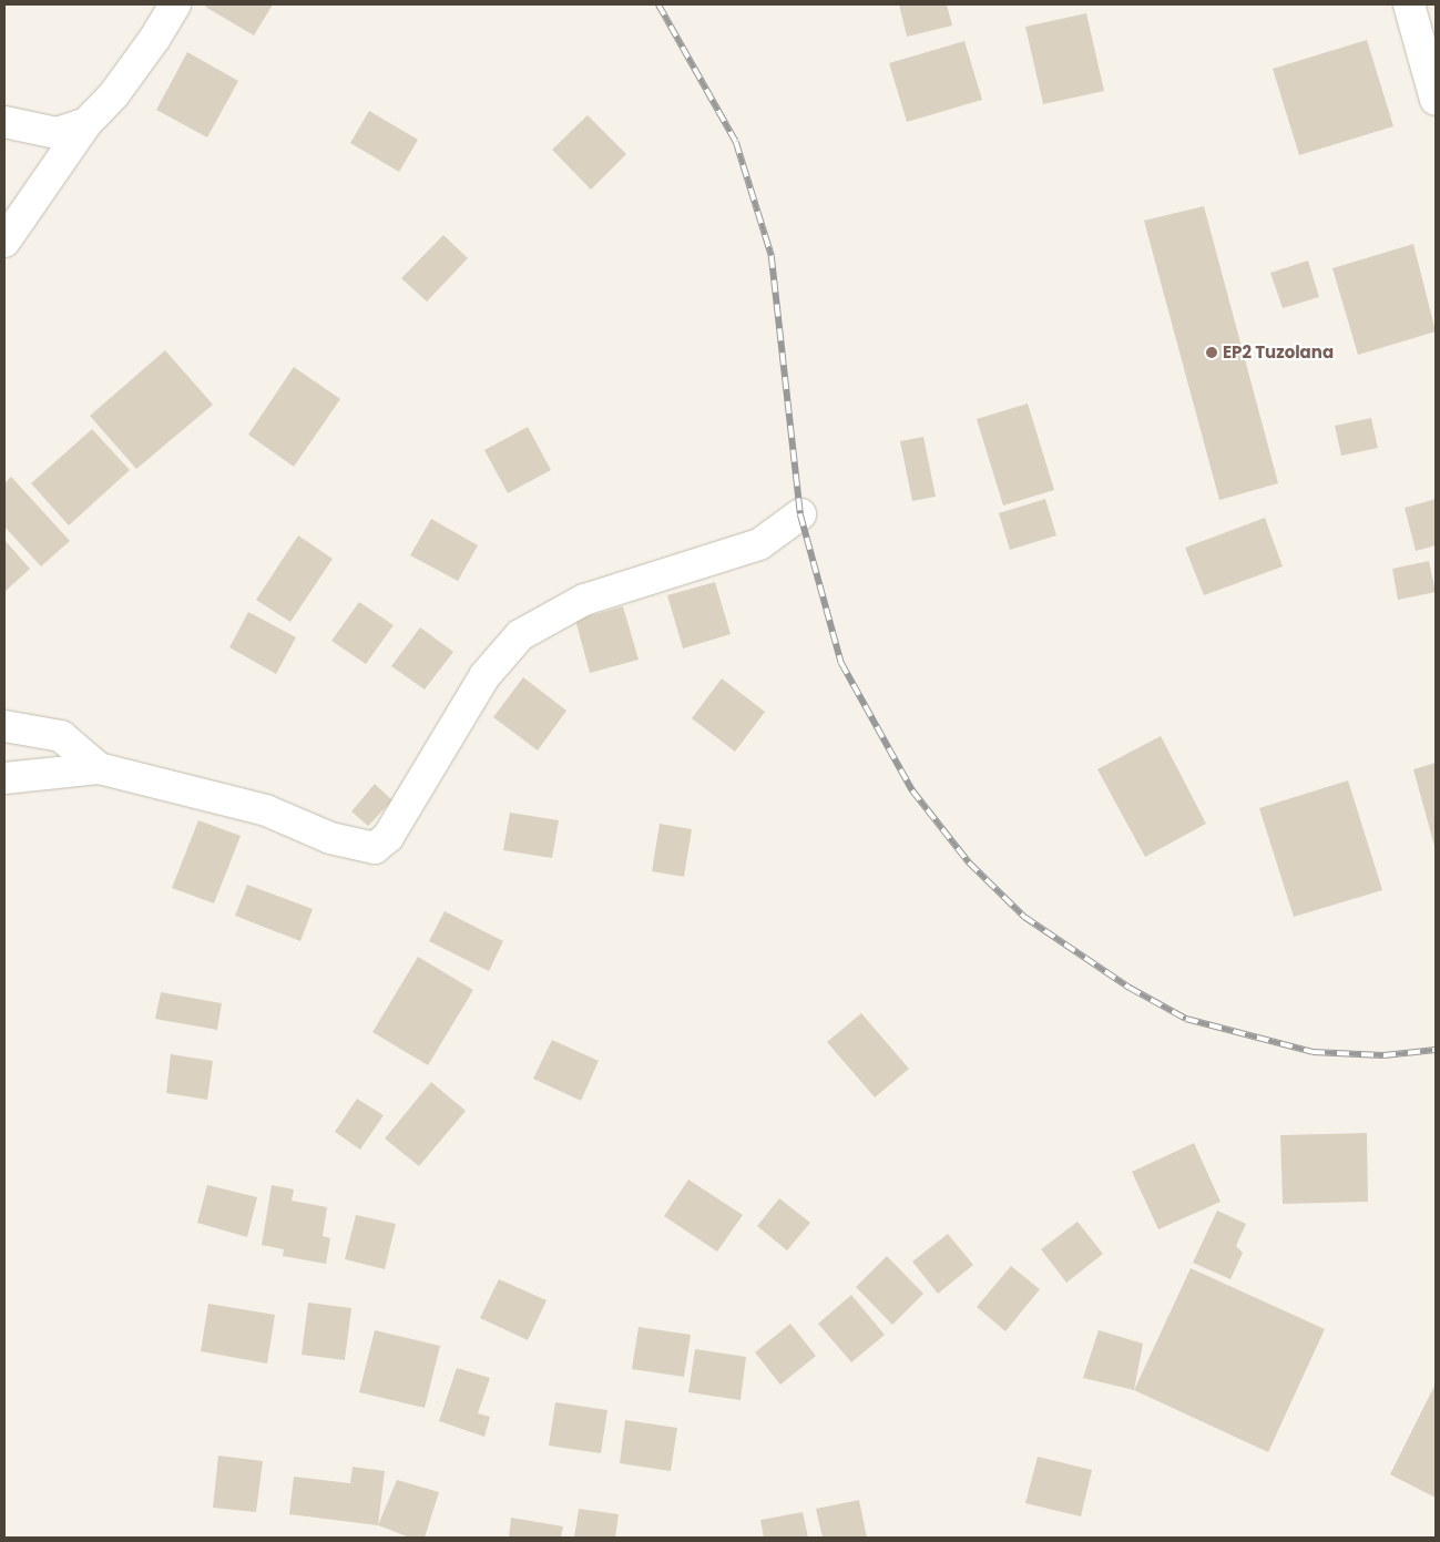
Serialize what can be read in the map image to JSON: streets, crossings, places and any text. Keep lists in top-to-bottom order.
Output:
{
  "places": ["EP2 Tuzolana"]
}
